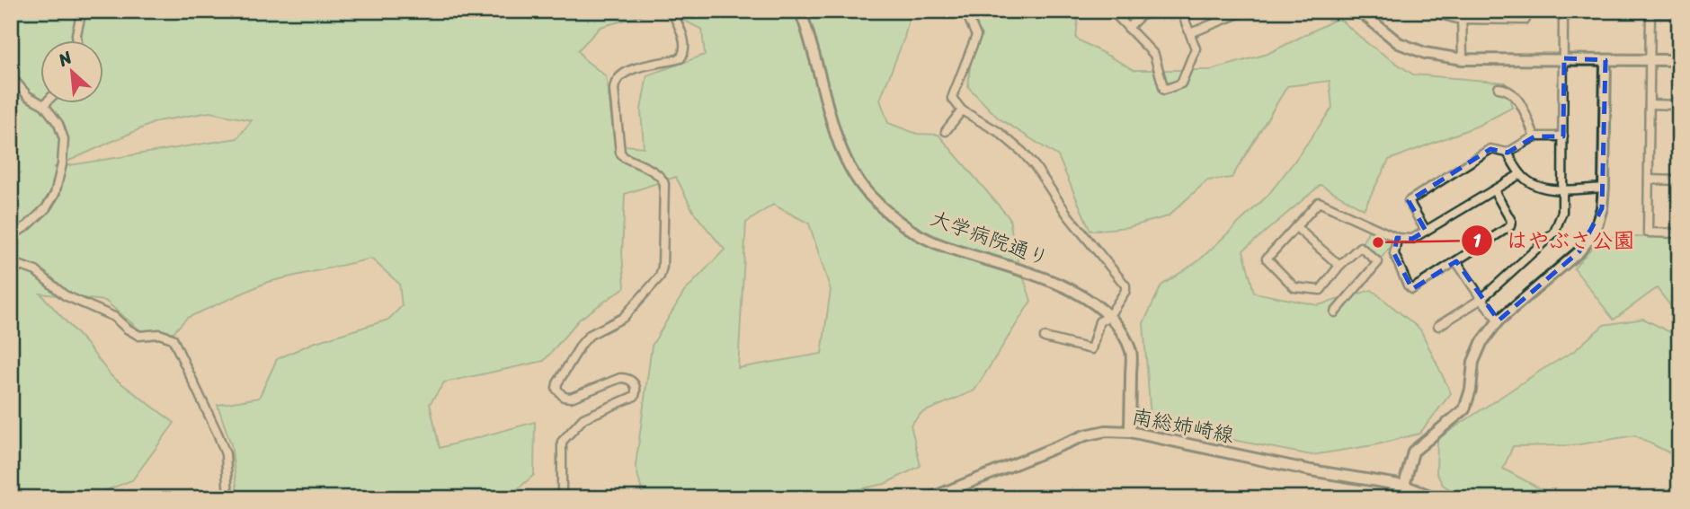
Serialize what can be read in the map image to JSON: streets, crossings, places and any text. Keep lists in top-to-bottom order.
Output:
{
  "streets": {
    "street": ["大学病院通り", "南総姉崎線"]
  },
  "crossings": [
    ["大学病院通り", "南総姉崎線"]
  ],
  "places": ["はやぶさ公園"],
  "north": "top left"
}
